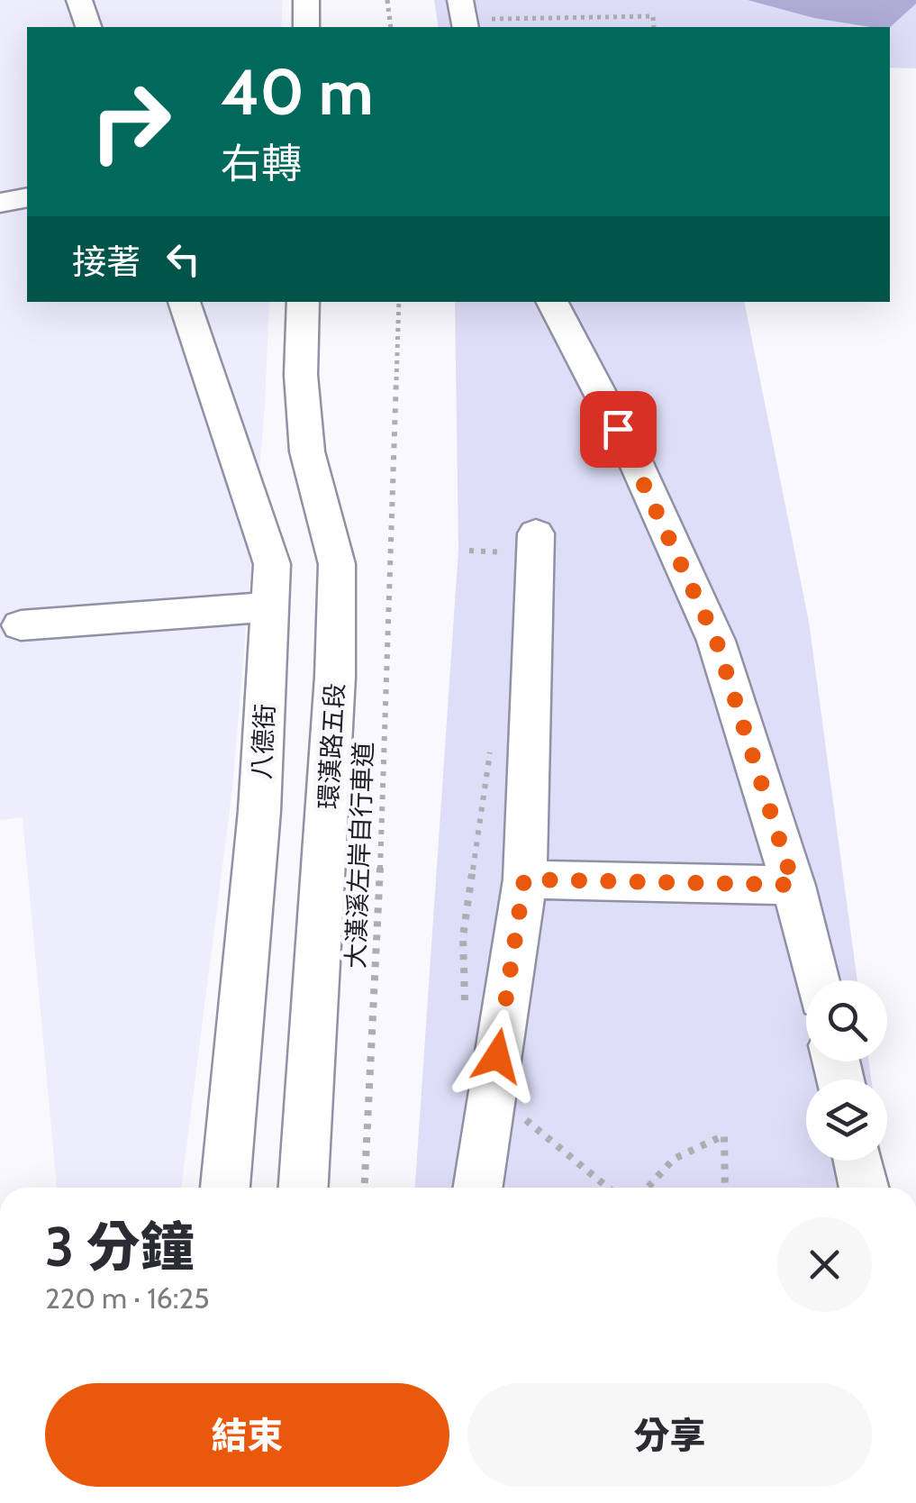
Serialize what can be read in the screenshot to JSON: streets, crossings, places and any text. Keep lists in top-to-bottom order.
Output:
{
  "streets": {
    "street": ["八德街", "環漢路五段"],
    "path": ["大漢溪左岸自行車道"]
  },
  "page": {
    "turn": ["40 m", "右轉"],
    "then": "接著",
    "heading": ["3 分鐘", "220 m · 16:25"],
    "buttons": ["結束", "分享"]
  }
}
